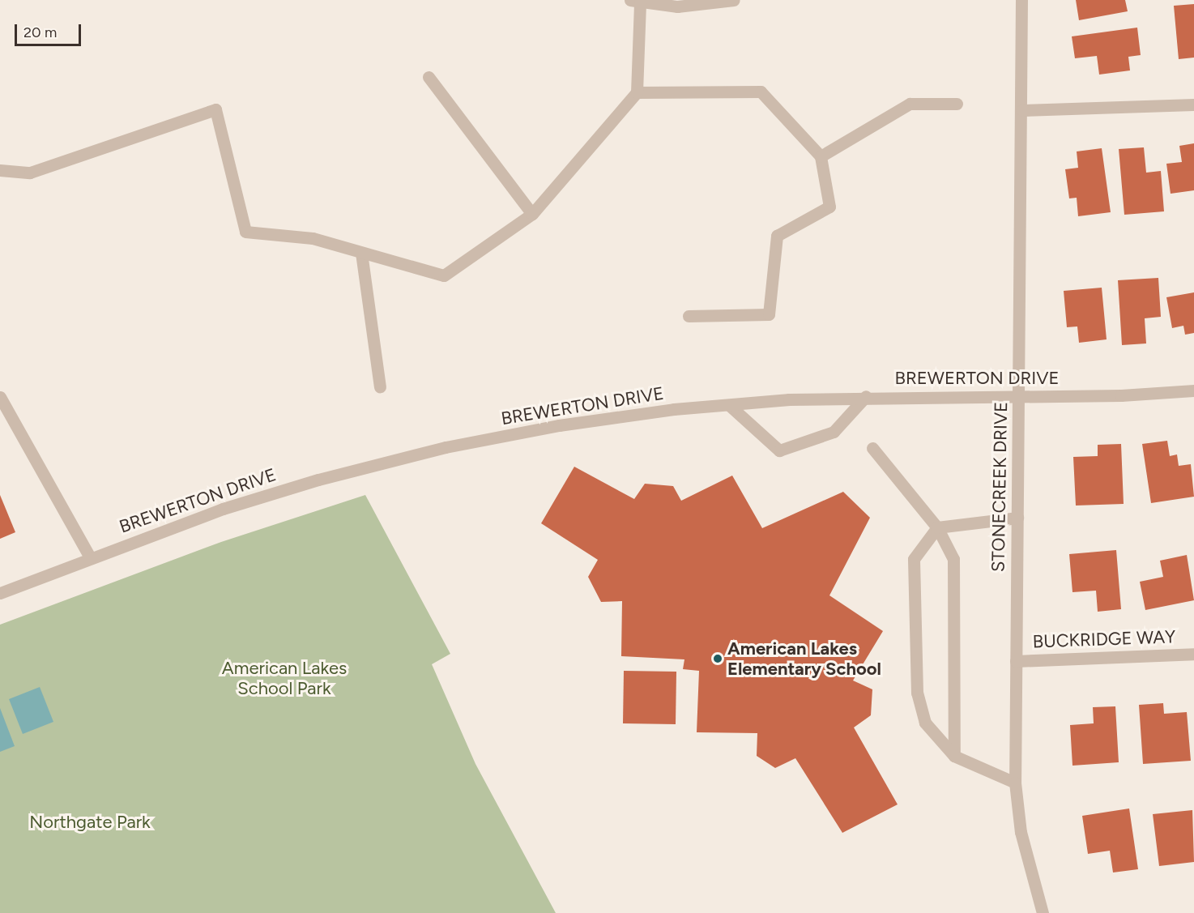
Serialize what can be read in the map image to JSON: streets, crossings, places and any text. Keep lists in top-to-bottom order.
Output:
{
  "streets": {
    "street": ["BREWERTON DRIVE", "STONECREEK DRIVE", "BUCKRIDGE WAY"]
  },
  "crossings": [
    ["BREWERTON DRIVE", "STONECREEK DRIVE"],
    ["STONECREEK DRIVE", "BUCKRIDGE WAY"]
  ],
  "parks": ["American Lakes School Park", "Northgate Park"],
  "places": ["American Lakes Elementary School"],
  "scale_bar": "20 m"
}
